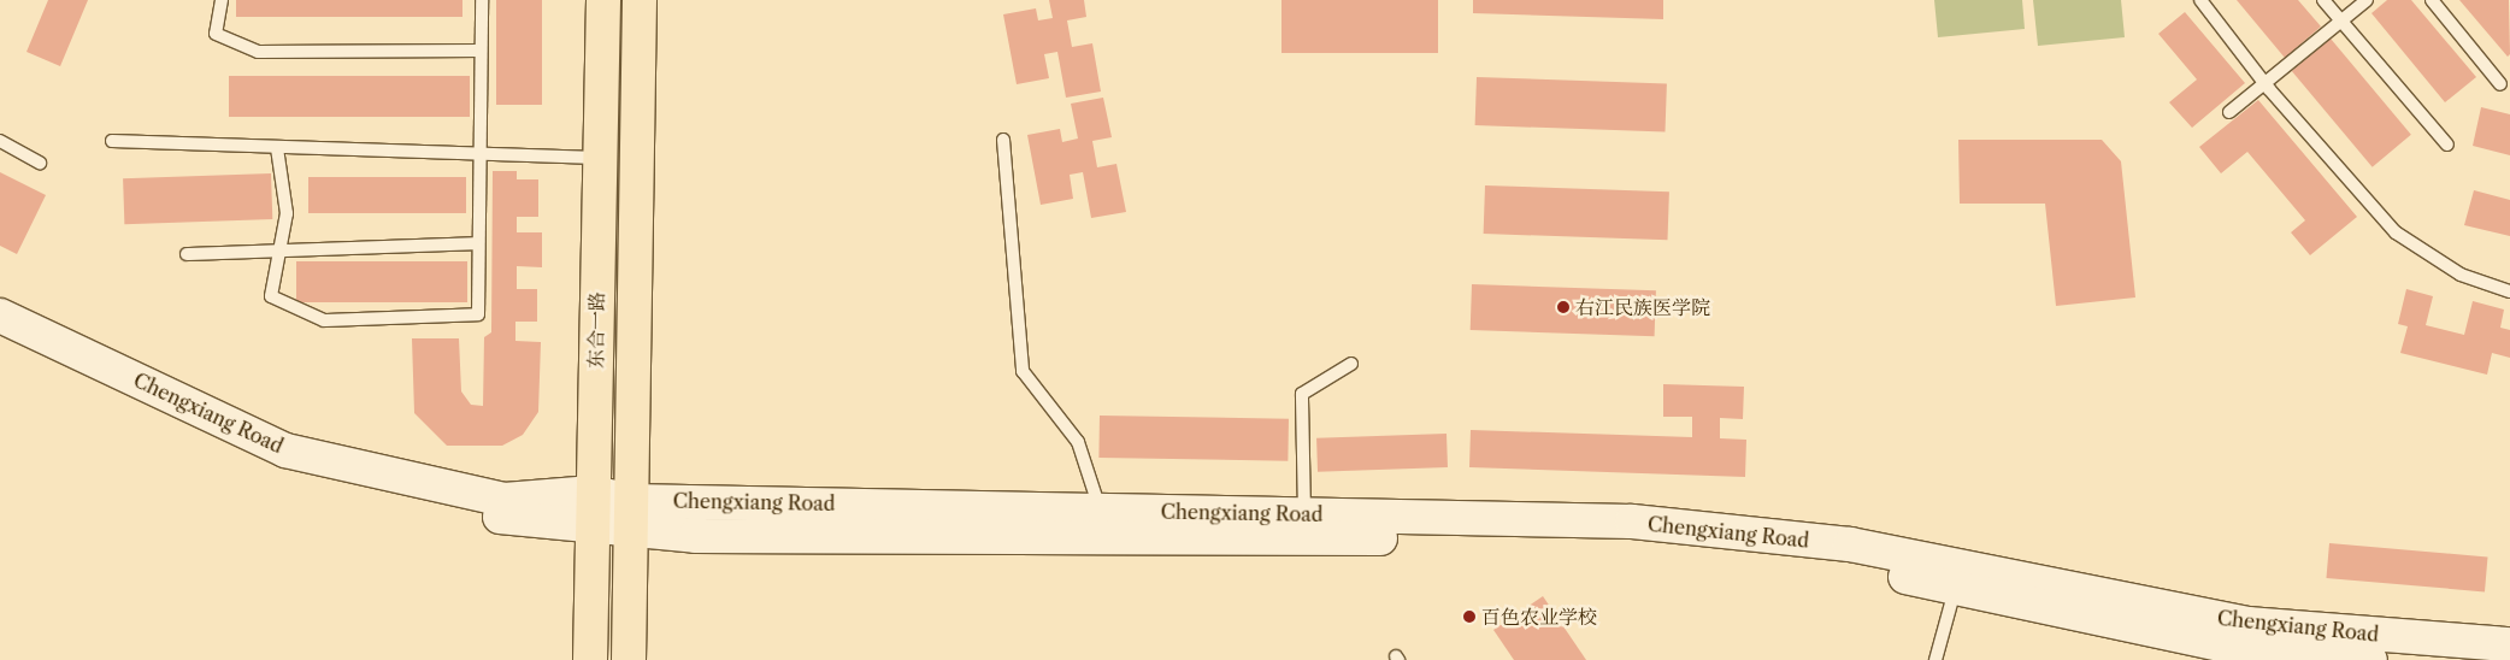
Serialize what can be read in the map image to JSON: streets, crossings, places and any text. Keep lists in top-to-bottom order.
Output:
{
  "streets": {
    "main road": ["东合一路", "Chengxiang Road"]
  },
  "crossings": [
    ["东合一路", "Chengxiang Road"]
  ],
  "places": ["右江民族医学院", "百色农业学校"]
}
